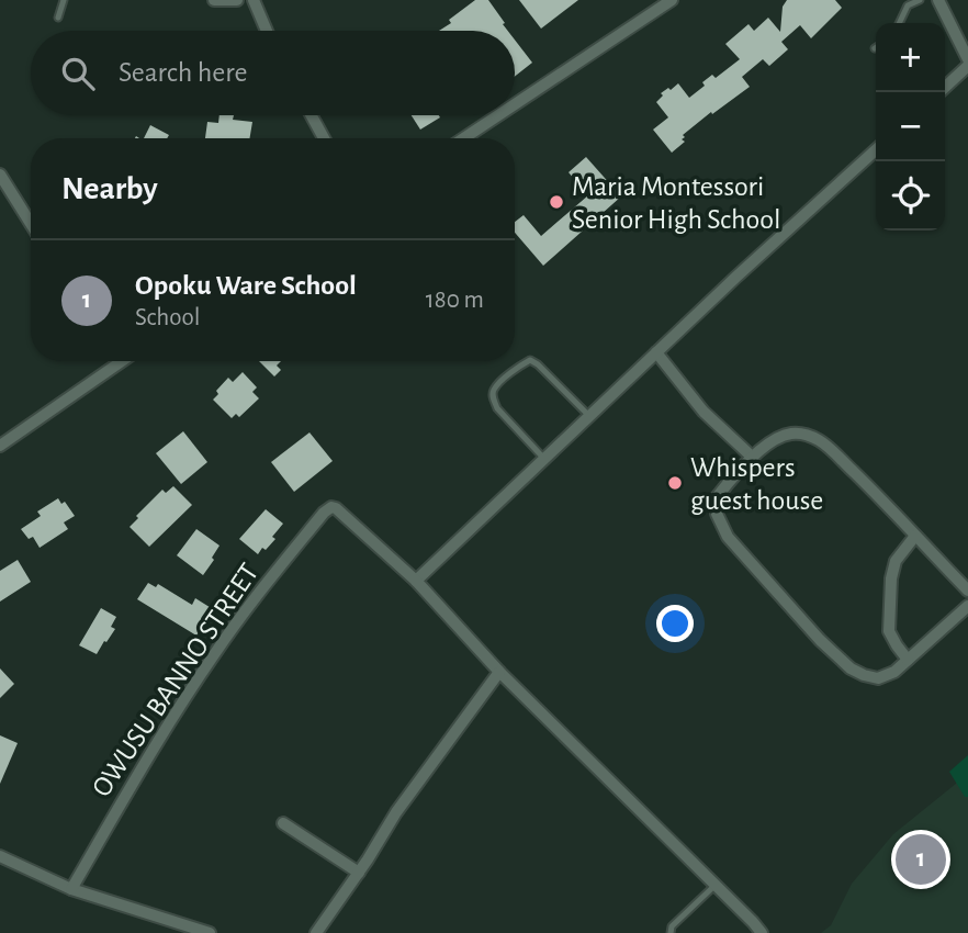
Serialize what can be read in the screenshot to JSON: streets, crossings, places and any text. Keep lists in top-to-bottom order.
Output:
{
  "streets": {
    "street": ["OWUSU BANNO STREET"]
  },
  "places": ["Maria Montessori Senior High School", "Whispers guest house"],
  "page": {
    "map_buttons": ["+", "−"],
    "search": "Search here",
    "heading": "Nearby",
    "list": [
      {
        "mark": "1",
        "name": "Opoku Ware School",
        "note": "School",
        "value": "180 m"
      }
    ],
    "pins": "1"
  }
}
